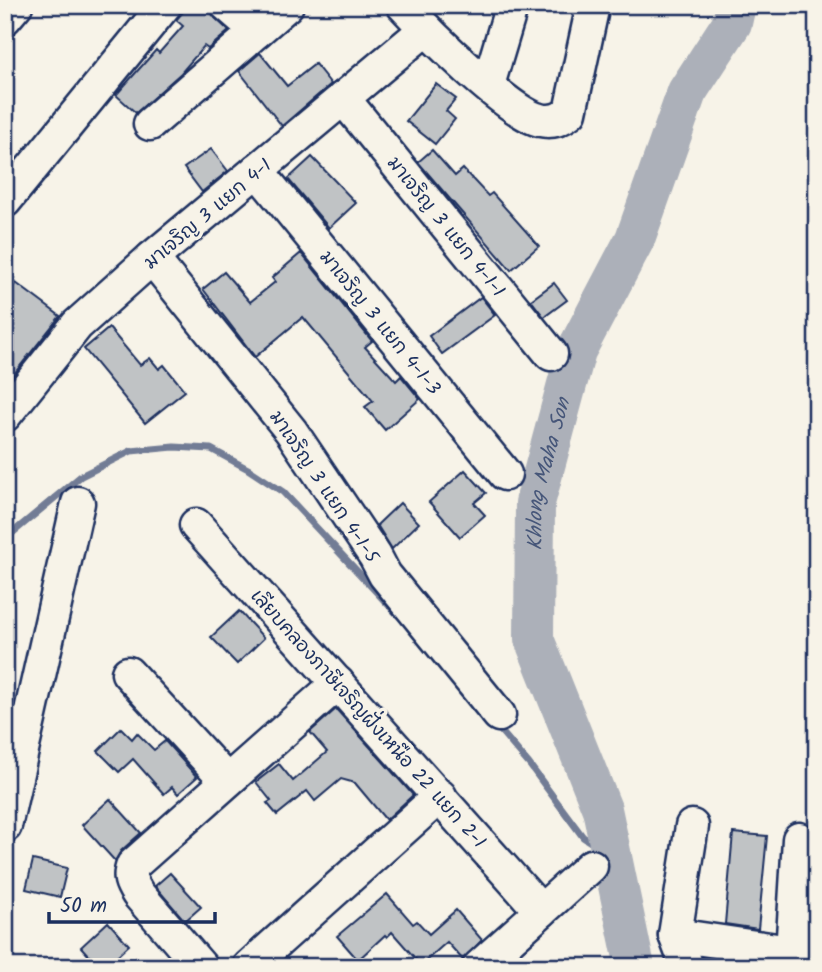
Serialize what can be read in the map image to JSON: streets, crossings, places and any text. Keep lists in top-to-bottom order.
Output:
{
  "streets": {
    "street": [
      "มาเจริญ 3 แยก 4-1",
      "มาเจริญ 3 แยก 4-1-1",
      "มาเจริญ 3 แยก 4-1-3",
      "มาเจริญ 3 แยก 4-1-5",
      "เลียบคลองภาษีเจริญฝั่งเหนือ 22 แยก 2-1"
    ]
  },
  "crossings": [
    ["มาเจริญ 3 แยก 4-1", "มาเจริญ 3 แยก 4-1-1"],
    ["มาเจริญ 3 แยก 4-1", "มาเจริญ 3 แยก 4-1-3"],
    ["มาเจริญ 3 แยก 4-1", "มาเจริญ 3 แยก 4-1-5"]
  ],
  "water": ["Khlong Maha Son"],
  "scale_bar": "50 m"
}
